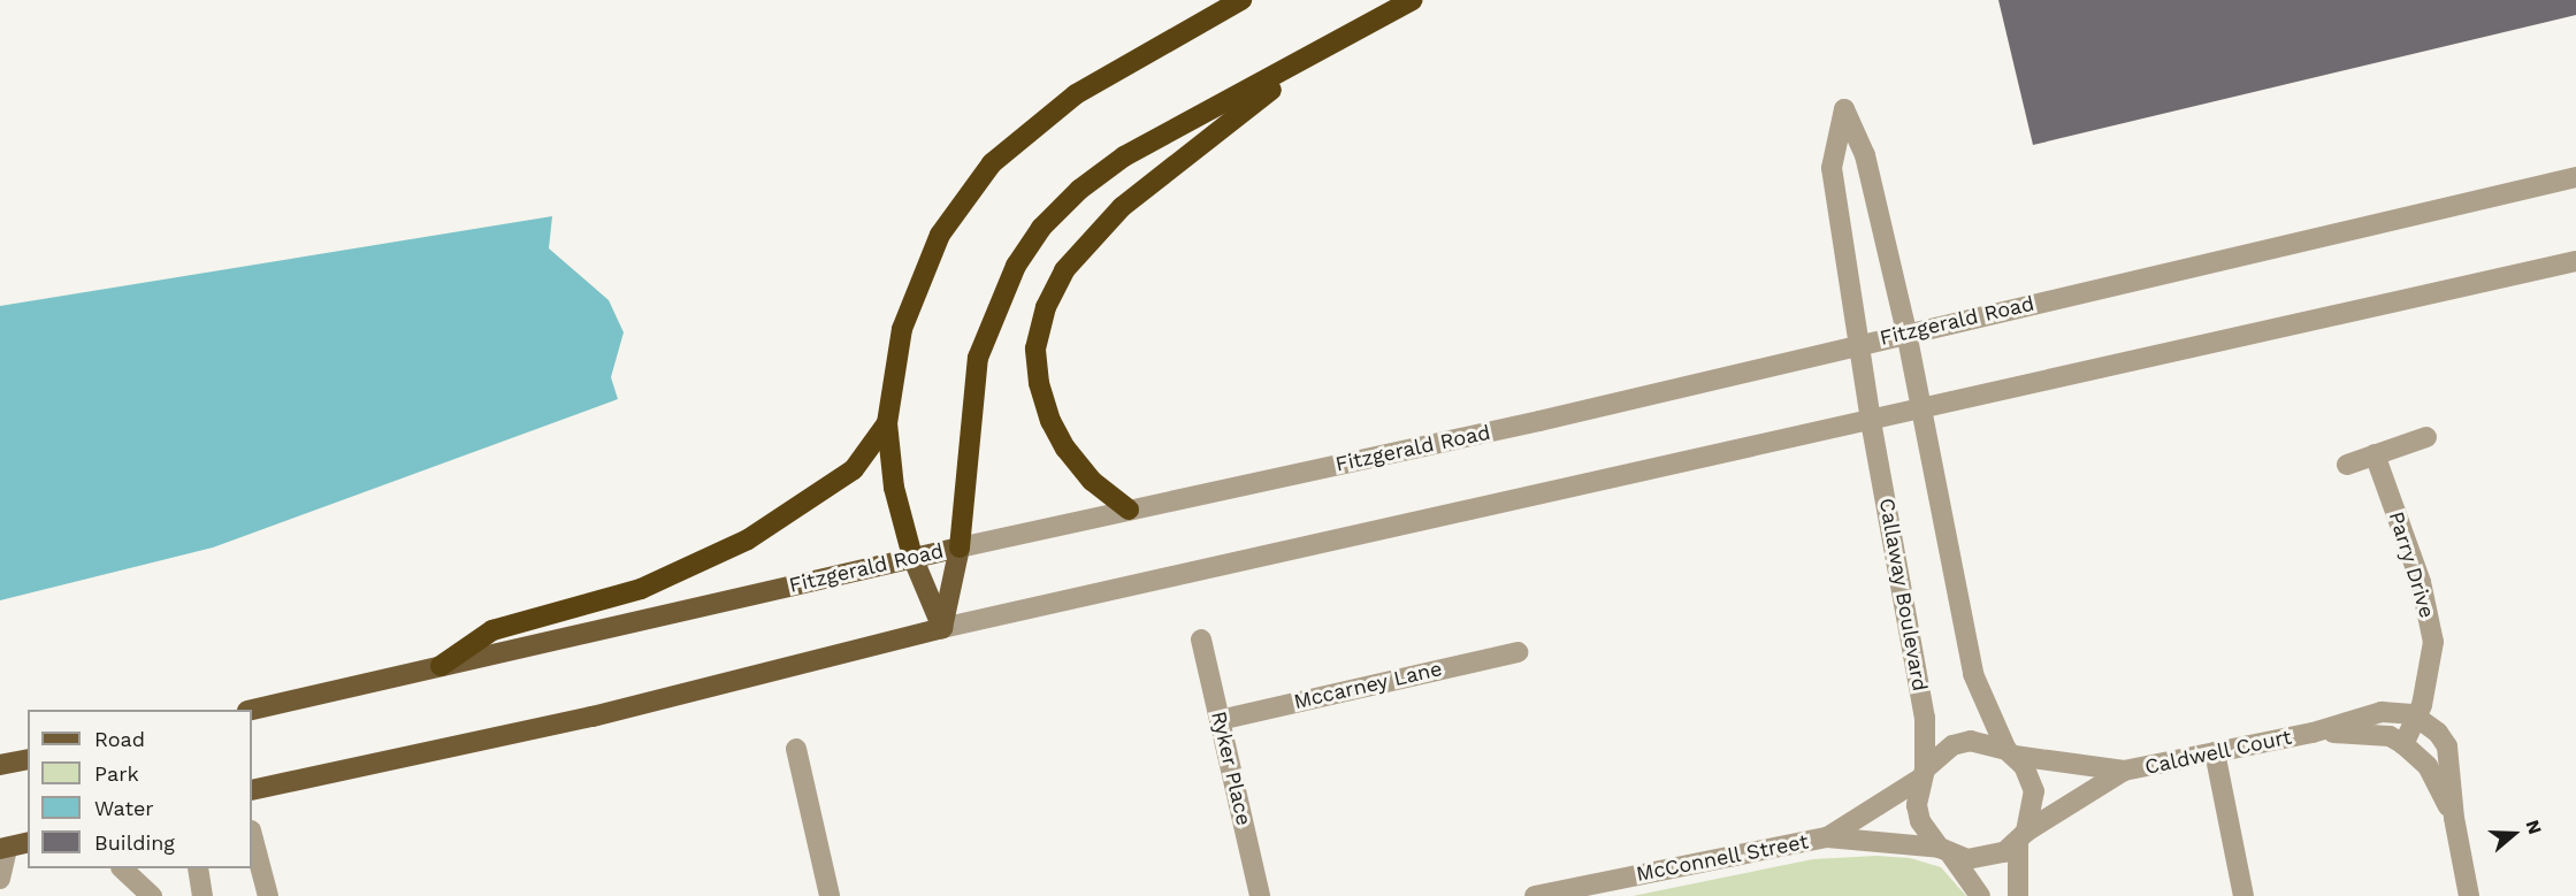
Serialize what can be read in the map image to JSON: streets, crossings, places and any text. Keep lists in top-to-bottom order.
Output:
{
  "streets": {
    "main road": ["Fitzgerald Road"],
    "street": [
      "Parry Drive",
      "Callaway Boulevard",
      "Mccarney Lane",
      "Caldwell Court",
      "Ryker Place",
      "McConnell Street"
    ]
  },
  "crossings": [
    ["Fitzgerald Road", "Callaway Boulevard"],
    ["Parry Drive", "Caldwell Court"],
    ["Callaway Boulevard", "Caldwell Court"],
    ["Callaway Boulevard", "McConnell Street"],
    ["Mccarney Lane", "Ryker Place"],
    ["Caldwell Court", "McConnell Street"]
  ],
  "legend": [
    "Road",
    "Park",
    "Water",
    "Building"
  ],
  "north": "right"
}
